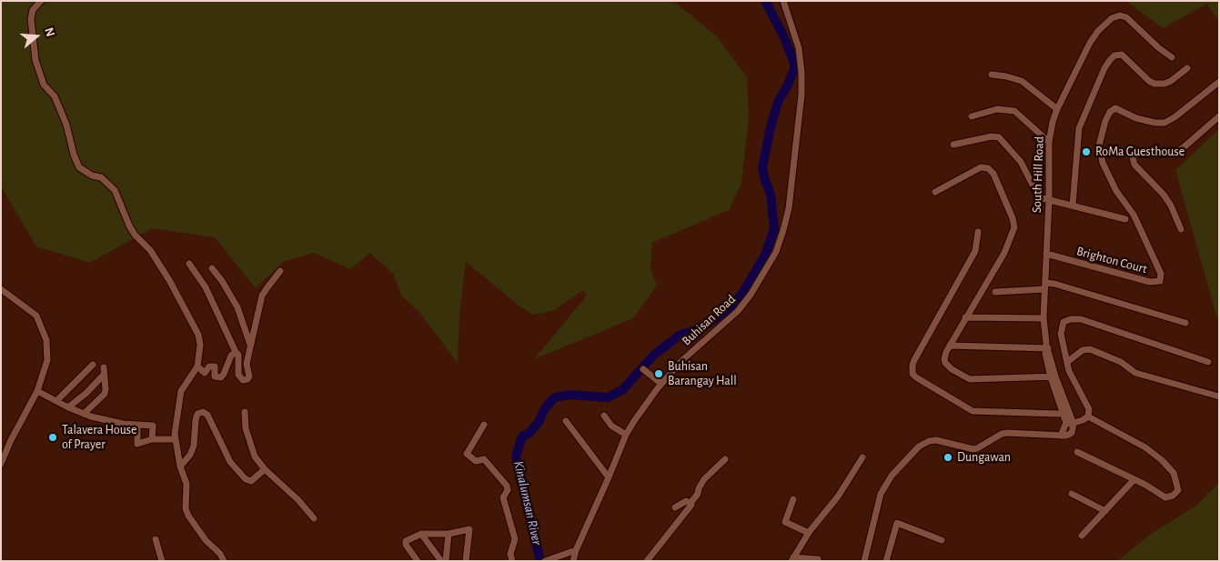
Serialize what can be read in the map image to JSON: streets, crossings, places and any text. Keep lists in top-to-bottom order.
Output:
{
  "streets": {
    "street": ["South Hill Road", "Brighton Court", "Buhisan Road"]
  },
  "crossings": [
    ["South Hill Road", "Brighton Court"]
  ],
  "water": ["Kinalumsan River"],
  "places": [
    "RoMa Guesthouse",
    "Buhisan Barangay Hall",
    "Talavera House of Prayer",
    "Dungawan"
  ],
  "north": "right"
}
